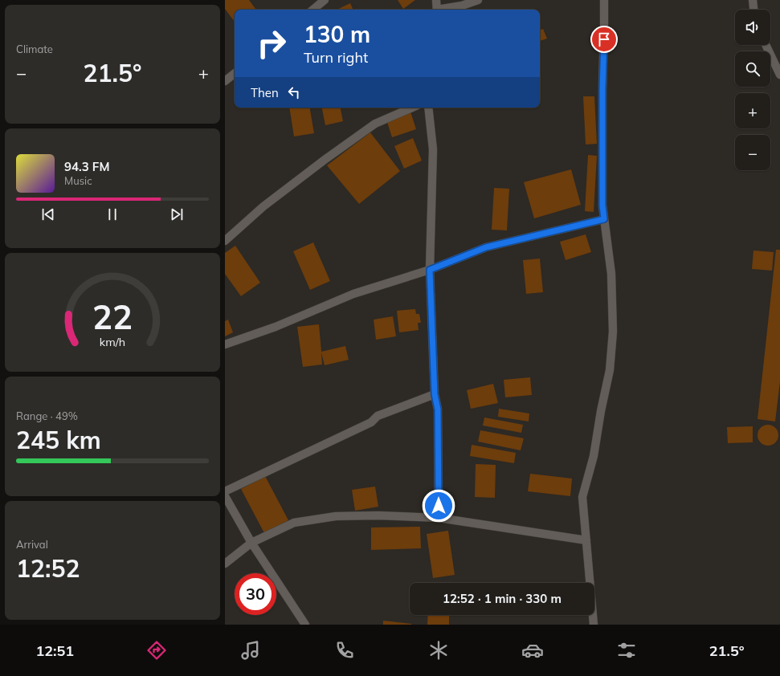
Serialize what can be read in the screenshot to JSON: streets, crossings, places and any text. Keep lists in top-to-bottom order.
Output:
{
  "page": {
    "tile": [
      "Climate",
      ["Range · 49%", "245 km"],
      ["Arrival", "12:52"]
    ],
    "map_buttons": ["+", "−"],
    "turn": ["130 m", "Turn right"],
    "heat": ["−", "21.5°", "+"],
    "then": "Then",
    "song": ["94.3 FM", "Music"],
    "limit": "30",
    "trip": "12:52 · 1 min · 330 m",
    "tabs": ["12:51", "21.5°"],
    "gauge": ["22", "km/h"]
  }
}
